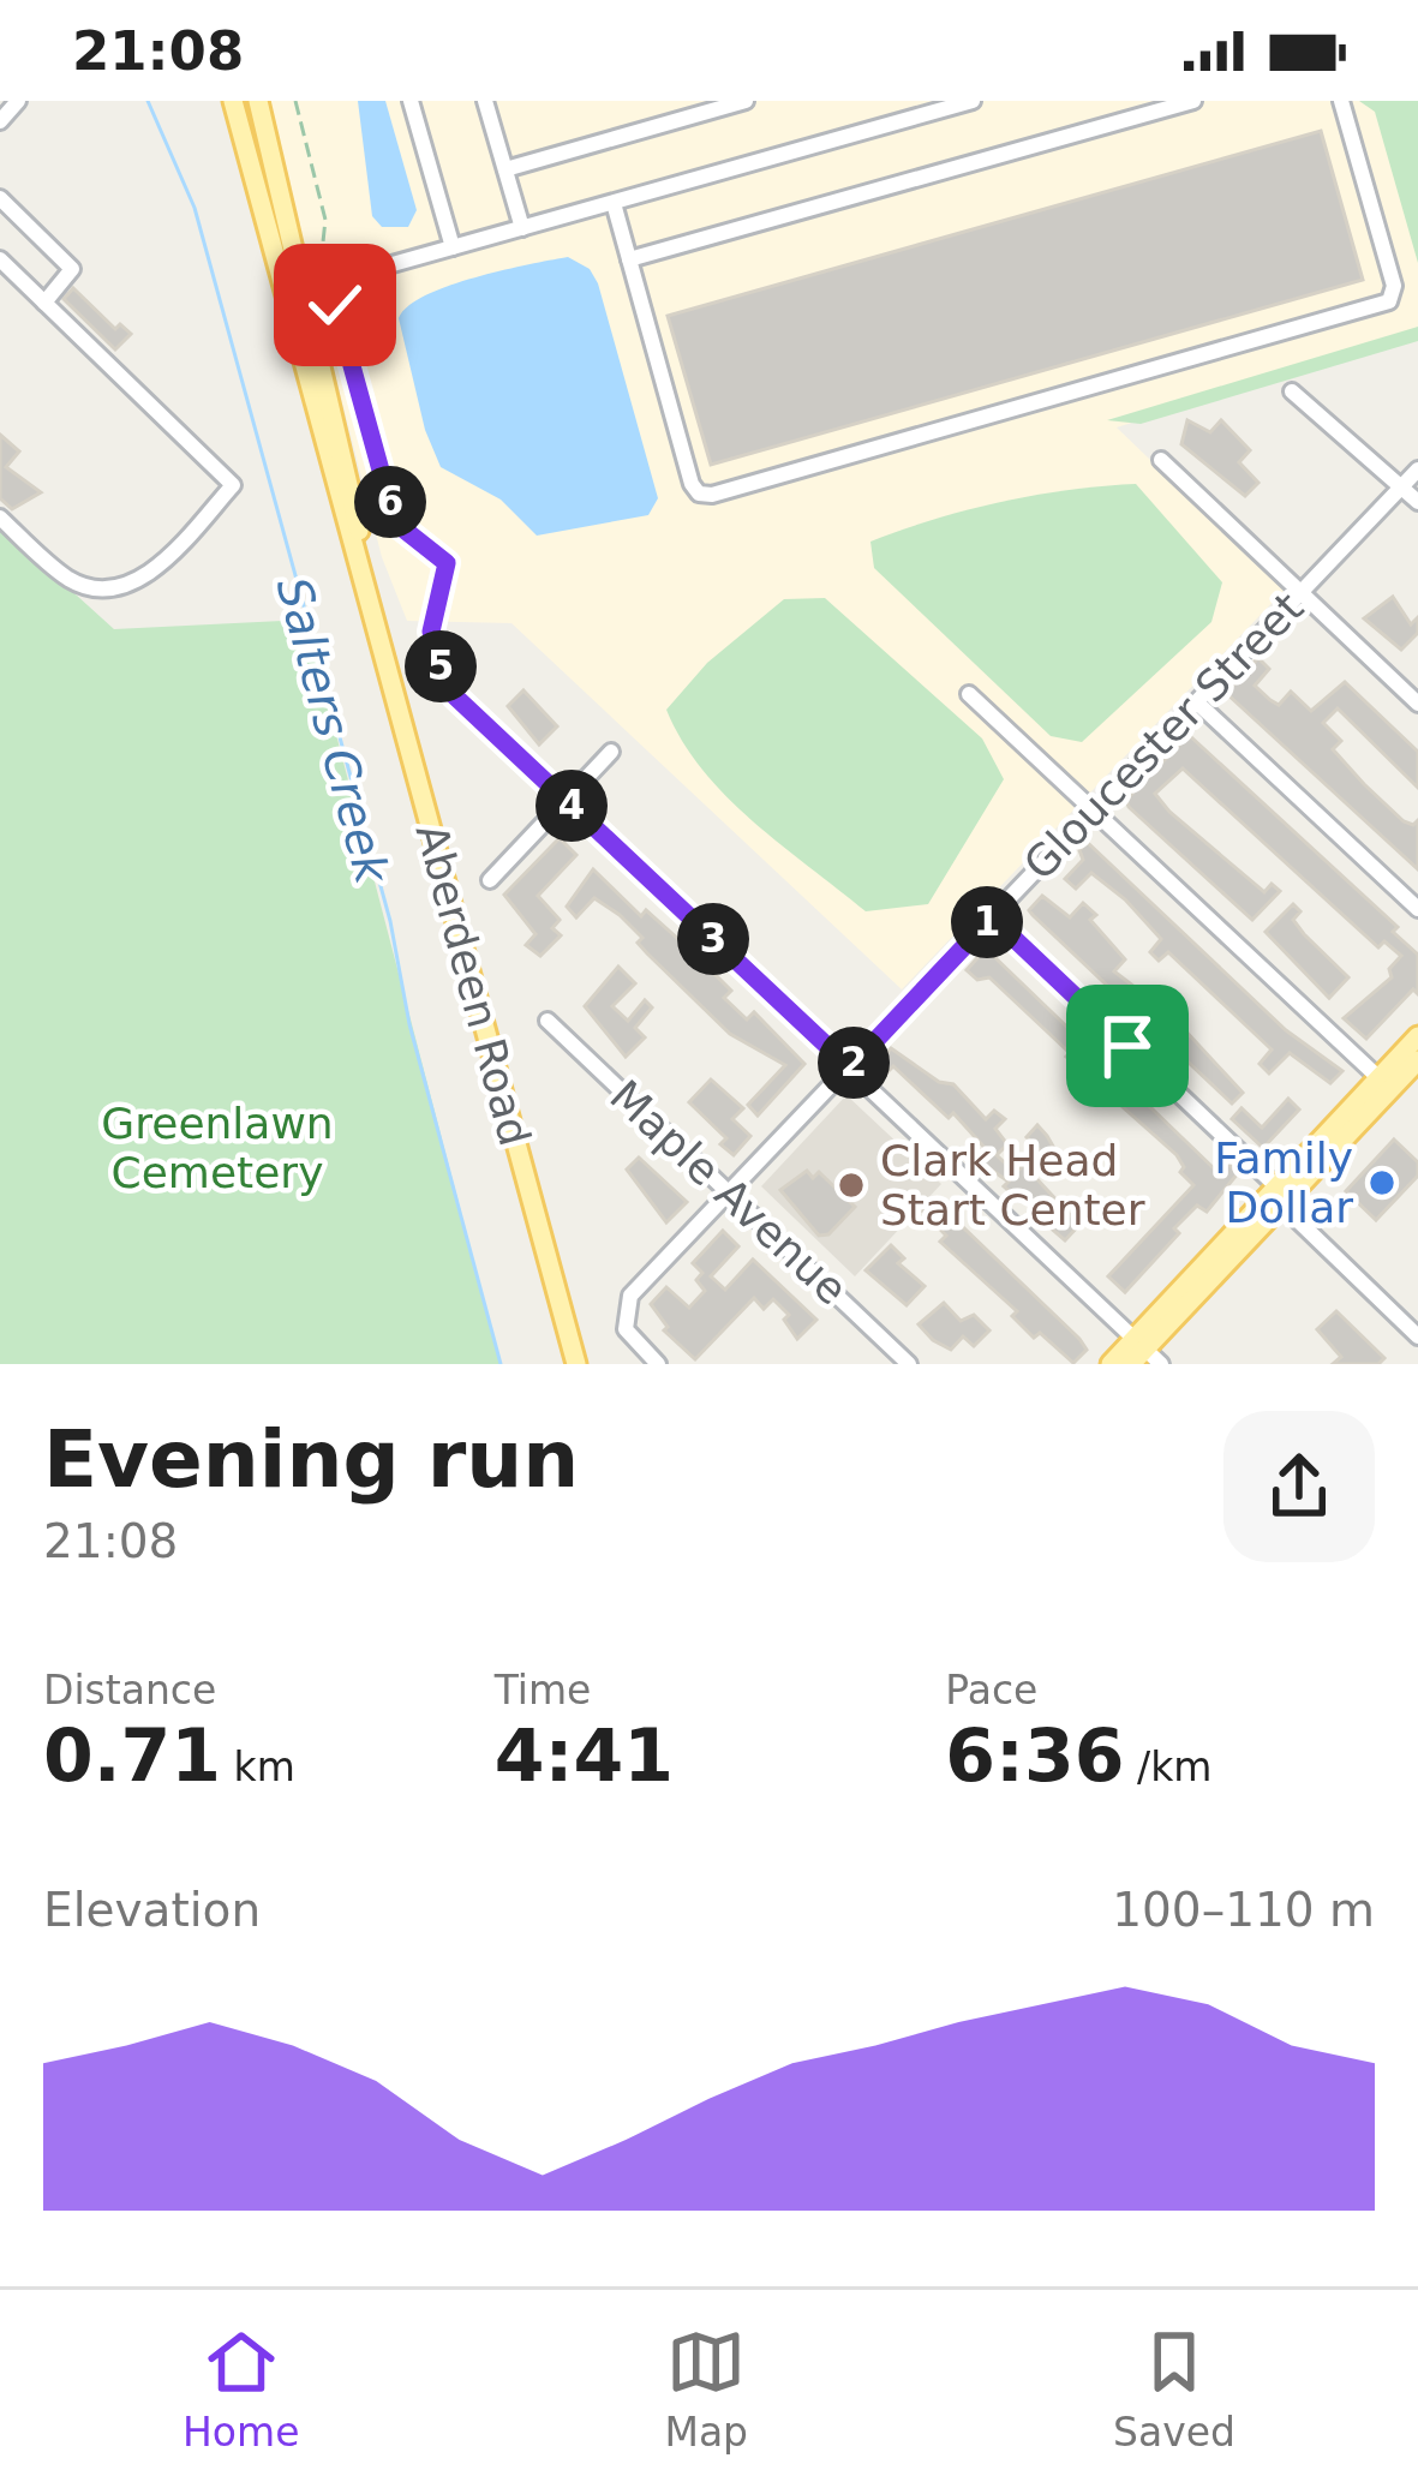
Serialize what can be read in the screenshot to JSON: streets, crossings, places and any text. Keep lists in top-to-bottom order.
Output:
{
  "streets": {
    "main road": ["Aberdeen Road"],
    "street": ["Gloucester Street", "Maple Avenue"]
  },
  "crossings": [
    ["Gloucester Street", "Maple Avenue"]
  ],
  "water": ["Salters Creek"],
  "parks": ["Greenlawn Cemetery"],
  "places": ["Family Dollar", "Clark Head Start Center"],
  "page": {
    "status": "21:08",
    "pins": [
      "6",
      "5",
      "4",
      "1",
      "3",
      "2"
    ],
    "heading": ["Evening run", "21:08"],
    "stats": [
      ["Distance", "0.71 km"],
      ["Time", "4:41"],
      ["Pace", "6:36 /km"]
    ],
    "chart": ["Elevation", "100–110 m"],
    "tabs": ["Home", "Map", "Saved"]
  }
}
